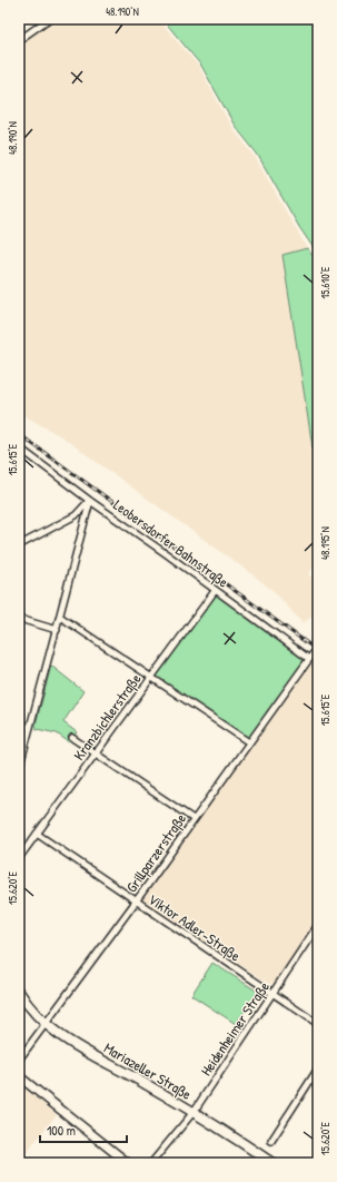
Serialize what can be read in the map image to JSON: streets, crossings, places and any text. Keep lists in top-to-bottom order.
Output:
{
  "streets": {
    "main road": ["Mariazeller Straße"],
    "street": [
      "Leobersdorfer Bahnstraße",
      "Kranzbichlerstraße",
      "Grillparzerstraße",
      "Viktor Adler-Straße",
      "Heidenheimer Straße"
    ]
  },
  "crossings": [
    ["Leobersdorfer Bahnstraße", "Kranzbichlerstraße"],
    ["Leobersdorfer Bahnstraße", "Grillparzerstraße"],
    ["Kranzbichlerstraße", "Viktor Adler-Straße"],
    ["Grillparzerstraße", "Viktor Adler-Straße"],
    ["Grillparzerstraße", "Mariazeller Straße"],
    ["Viktor Adler-Straße", "Heidenheimer Straße"],
    ["Heidenheimer Straße", "Mariazeller Straße"]
  ],
  "scale_bar": "100 m",
  "coordinates": [
    "48.190°N",
    "15.610°E",
    "15.615°E",
    "48.195°N",
    "15.620°E"
  ]
}
